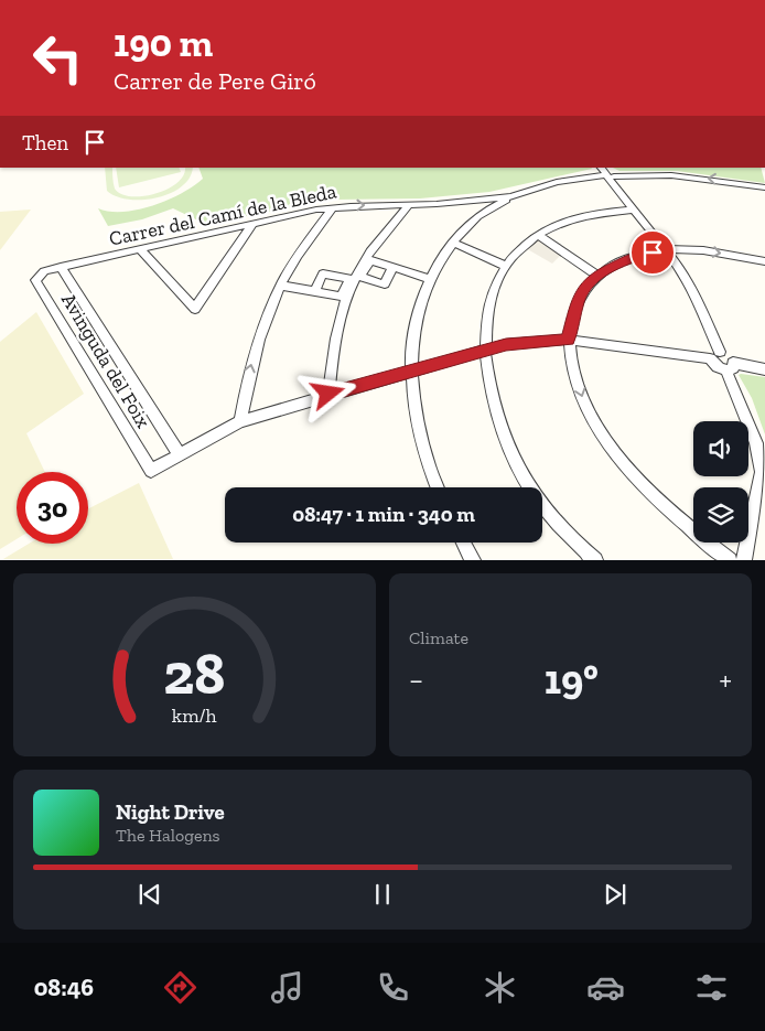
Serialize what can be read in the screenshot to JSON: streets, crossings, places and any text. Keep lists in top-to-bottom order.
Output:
{
  "streets": {
    "street": ["Carrer del Camí de la Bleda", "Avinguda del Foix"]
  },
  "crossings": [
    ["Carrer del Camí de la Bleda", "Avinguda del Foix"]
  ],
  "page": {
    "turn": ["190 m", "Carrer de Pere Giró"],
    "then": "Then",
    "limit": "30",
    "trip": "08:47 · 1 min · 340 m",
    "tile": "Climate",
    "heat": ["−", "19°", "+"],
    "song": ["Night Drive", "The Halogens"],
    "tabs": "08:46",
    "gauge": ["28", "km/h"]
  }
}
